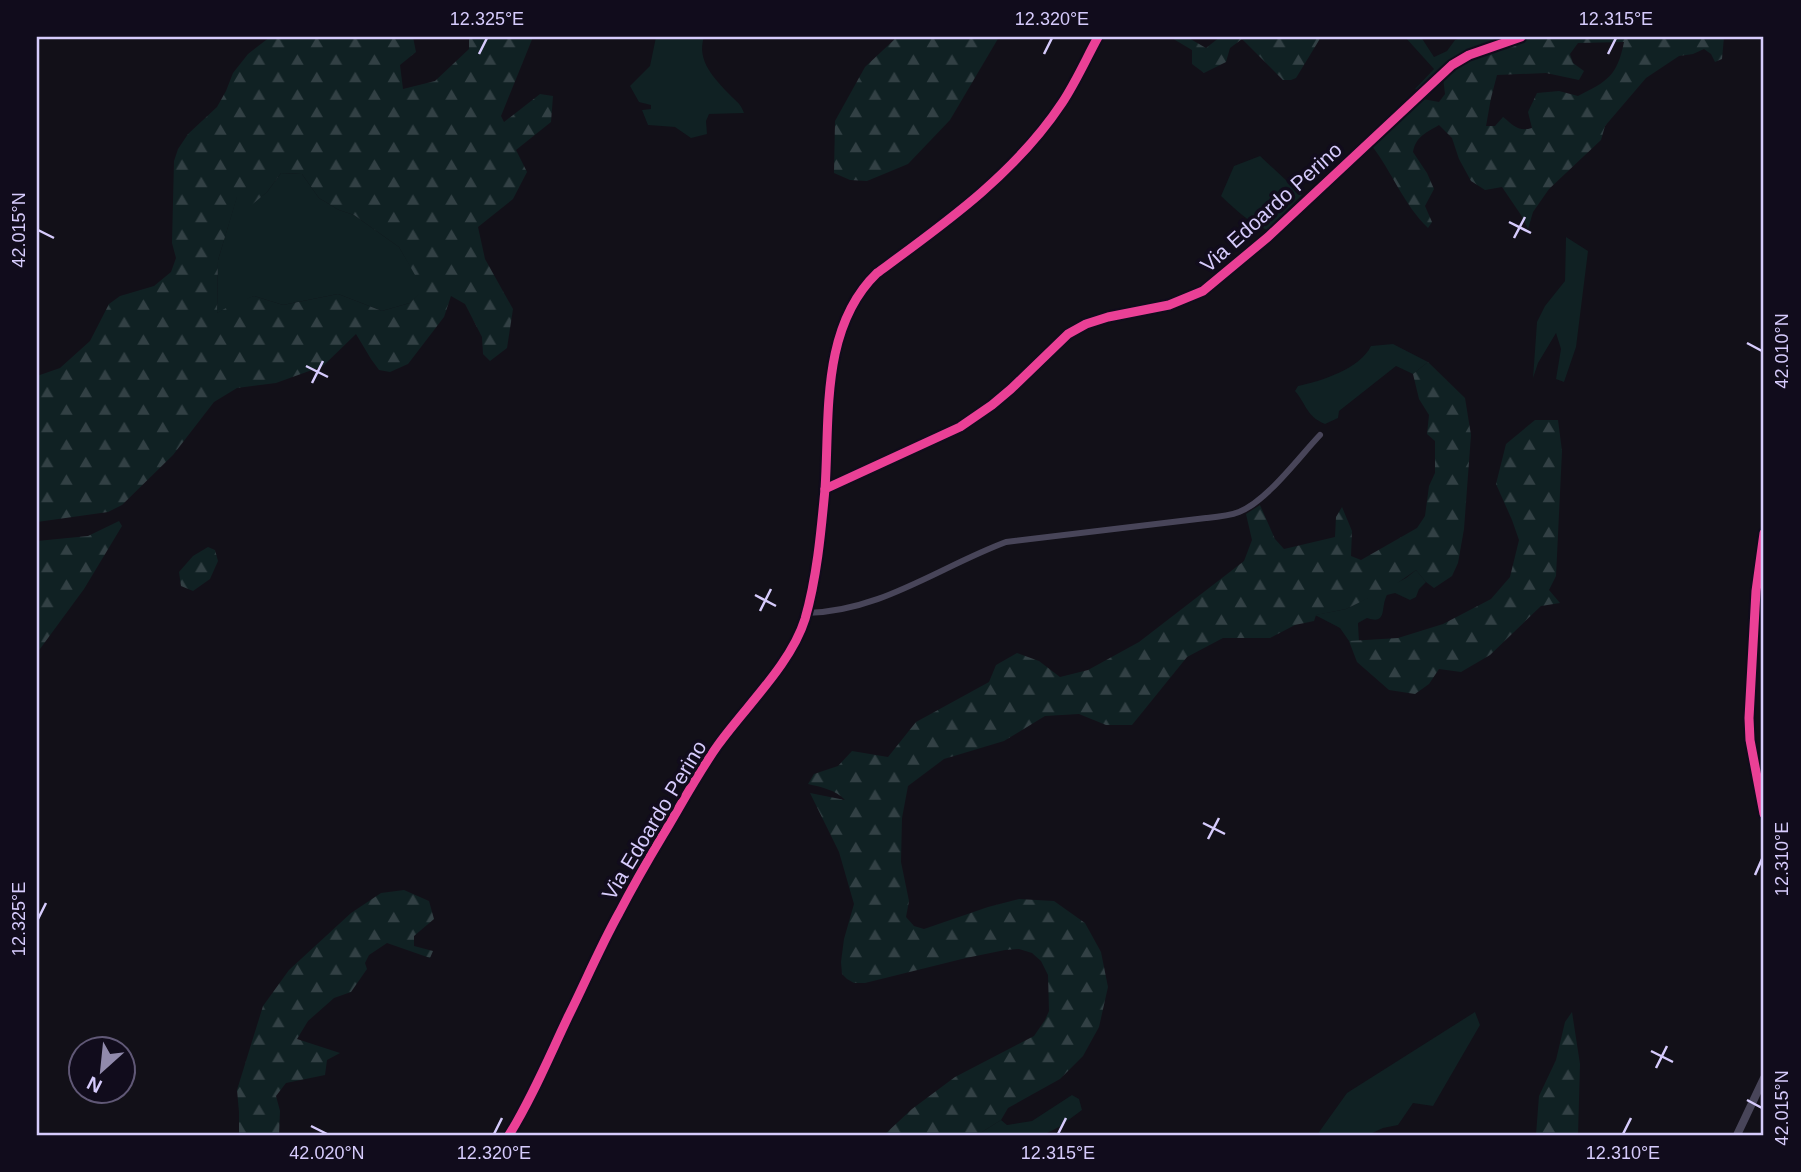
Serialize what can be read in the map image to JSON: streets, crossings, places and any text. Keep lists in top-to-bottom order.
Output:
{
  "streets": {
    "street": ["Via Edoardo Perino"]
  },
  "north": "bottom left",
  "coordinates": [
    "12.325°E",
    "12.320°E",
    "12.315°E",
    "42.015°N",
    "42.010°N",
    "12.310°E",
    "42.020°N"
  ]
}
